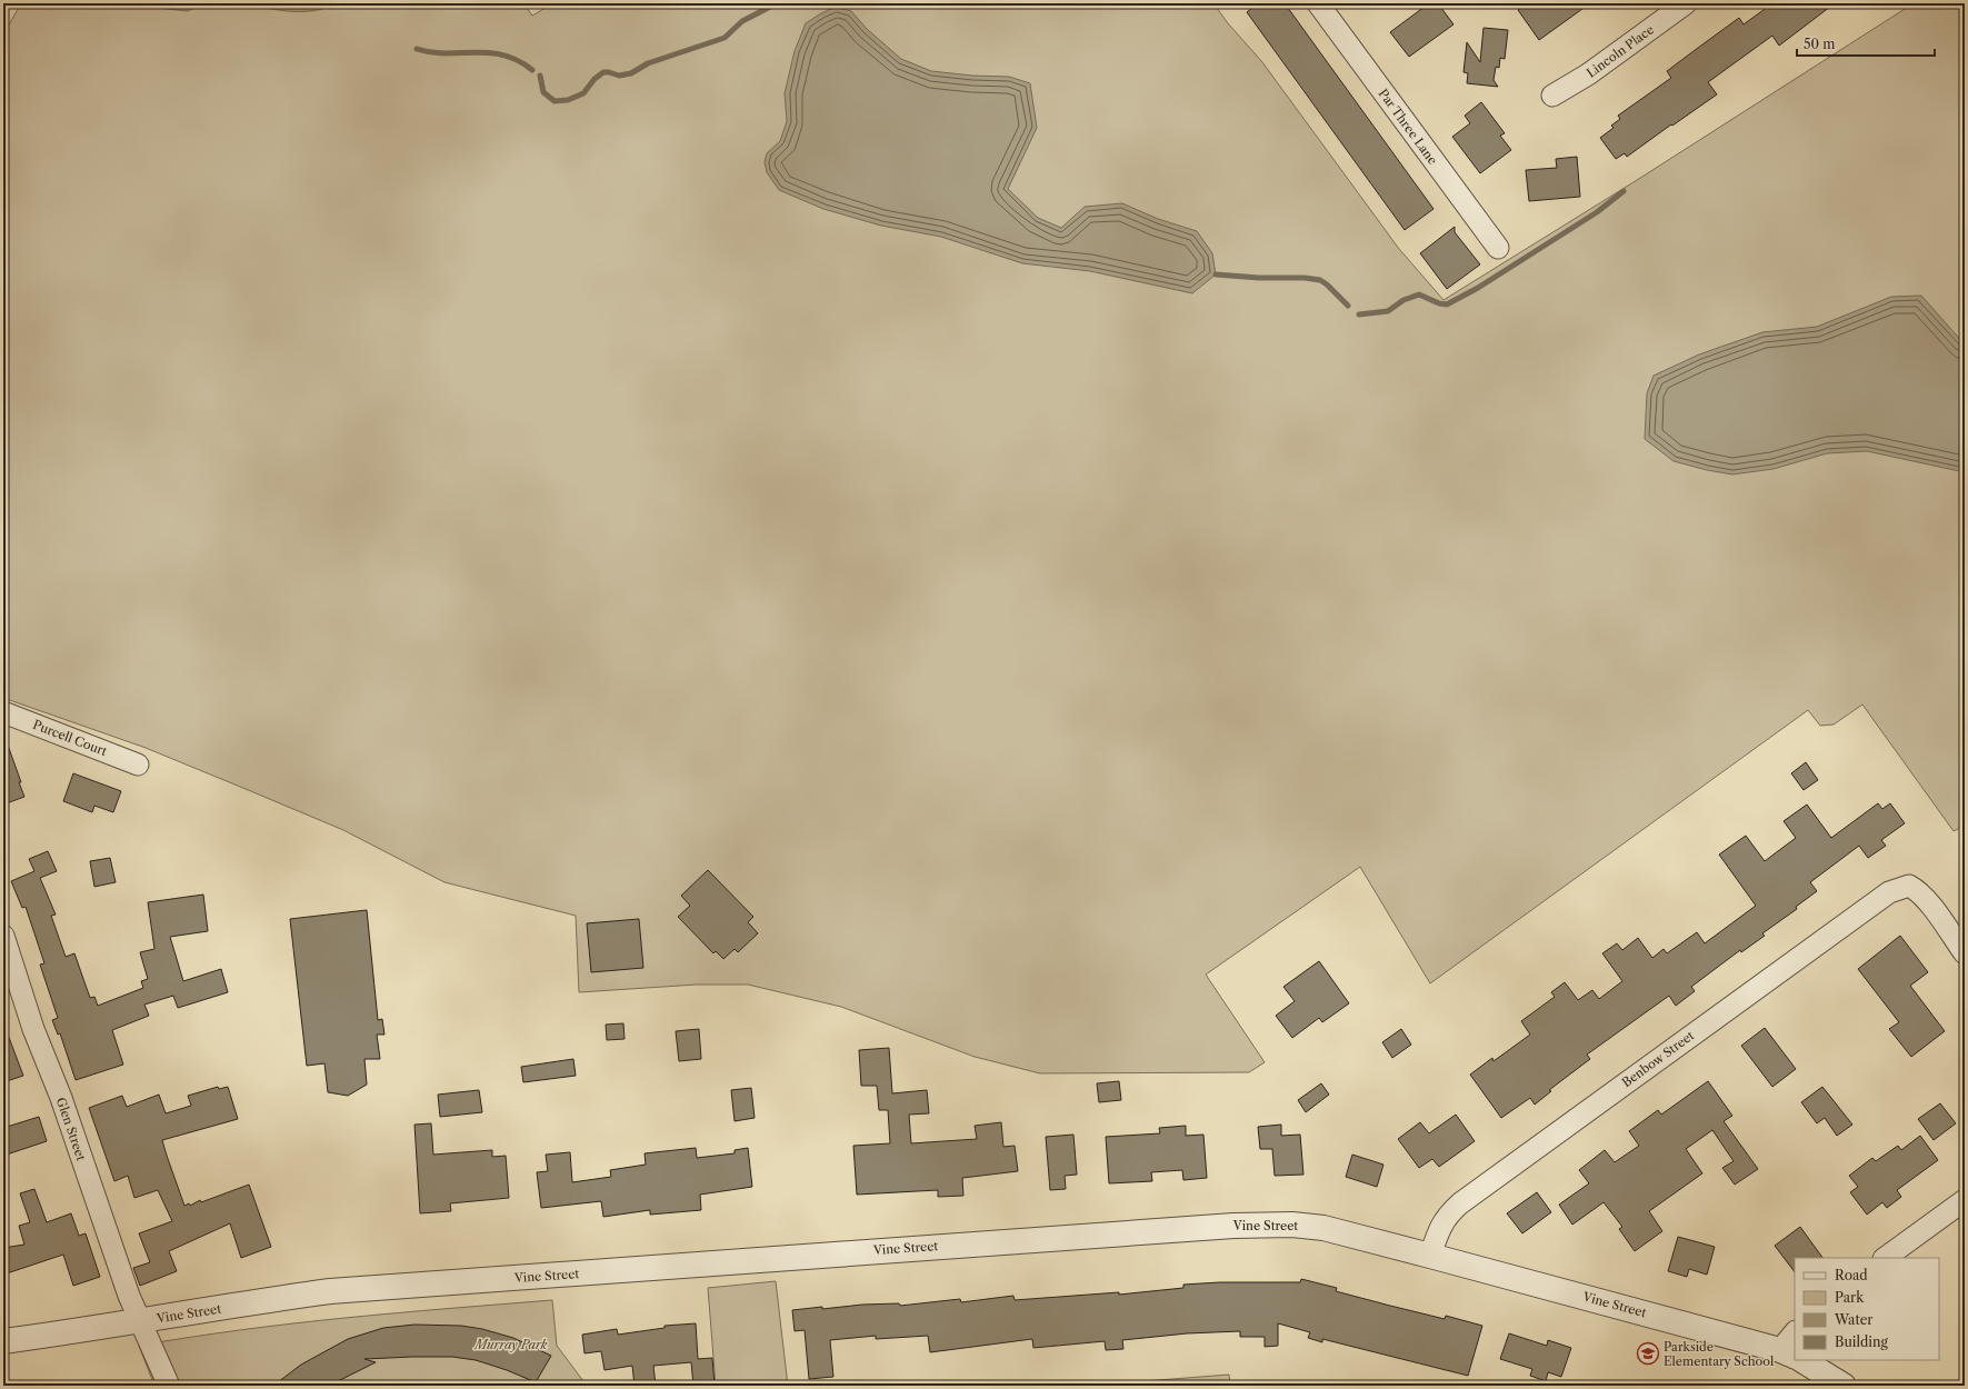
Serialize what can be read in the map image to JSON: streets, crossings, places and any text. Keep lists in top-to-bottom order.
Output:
{
  "streets": {
    "street": [
      "Lincoln Place",
      "Par Three Lane",
      "Purcell Court",
      "Benbow Street",
      "Glen Street",
      "Vine Street"
    ]
  },
  "crossings": [
    ["Benbow Street", "Vine Street"],
    ["Glen Street", "Vine Street"]
  ],
  "parks": ["Murray Park"],
  "places": {
    "school or university": ["Parkside Elementary School"]
  },
  "legend": [
    "Road",
    "Park",
    "Water",
    "Building"
  ],
  "scale_bar": "50 m"
}
